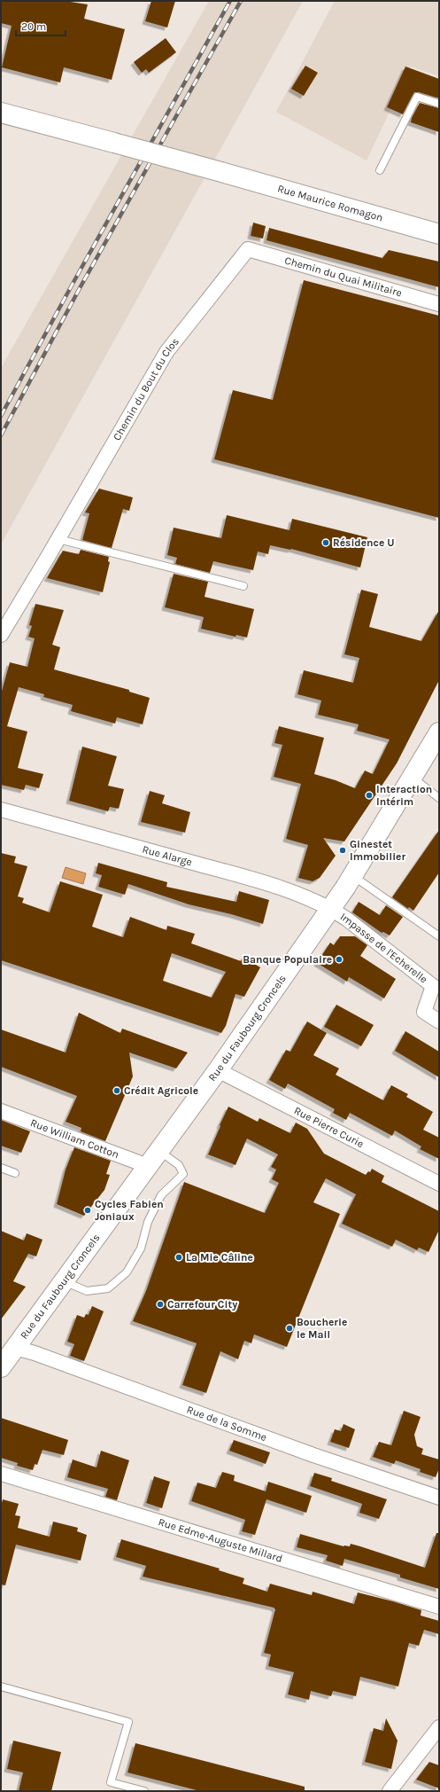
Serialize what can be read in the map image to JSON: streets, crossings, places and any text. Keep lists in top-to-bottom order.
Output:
{
  "streets": {
    "main road": ["Rue Maurice Romagon", "Rue du Faubourg Croncels"],
    "street": [
      "Chemin du Quai Militaire",
      "Chemin du Bout du Clos",
      "Rue Alarge",
      "Impasse de l'Echerelle",
      "Rue Pierre Curie",
      "Rue William Cotton",
      "Rue de la Somme",
      "Rue Edme-Auguste Millard"
    ]
  },
  "crossings": [
    ["Chemin du Quai Militaire", "Chemin du Bout du Clos"],
    ["Rue Alarge", "Impasse de l'Echerelle"],
    ["Rue Alarge", "Rue du Faubourg Croncels"],
    ["Impasse de l'Echerelle", "Rue du Faubourg Croncels"],
    ["Rue du Faubourg Croncels", "Rue Pierre Curie"],
    ["Rue du Faubourg Croncels", "Rue William Cotton"],
    ["Rue du Faubourg Croncels", "Rue de la Somme"]
  ],
  "places": [
    "Résidence U",
    "Interaction Intérim",
    "Ginestet Immobilier",
    "Banque Populaire",
    "Crédit Agricole",
    "Cycles Fabien Joniaux",
    "La Mie Câline",
    "Carrefour City",
    "Boucherie le Mail"
  ],
  "scale_bar": "20 m"
}
